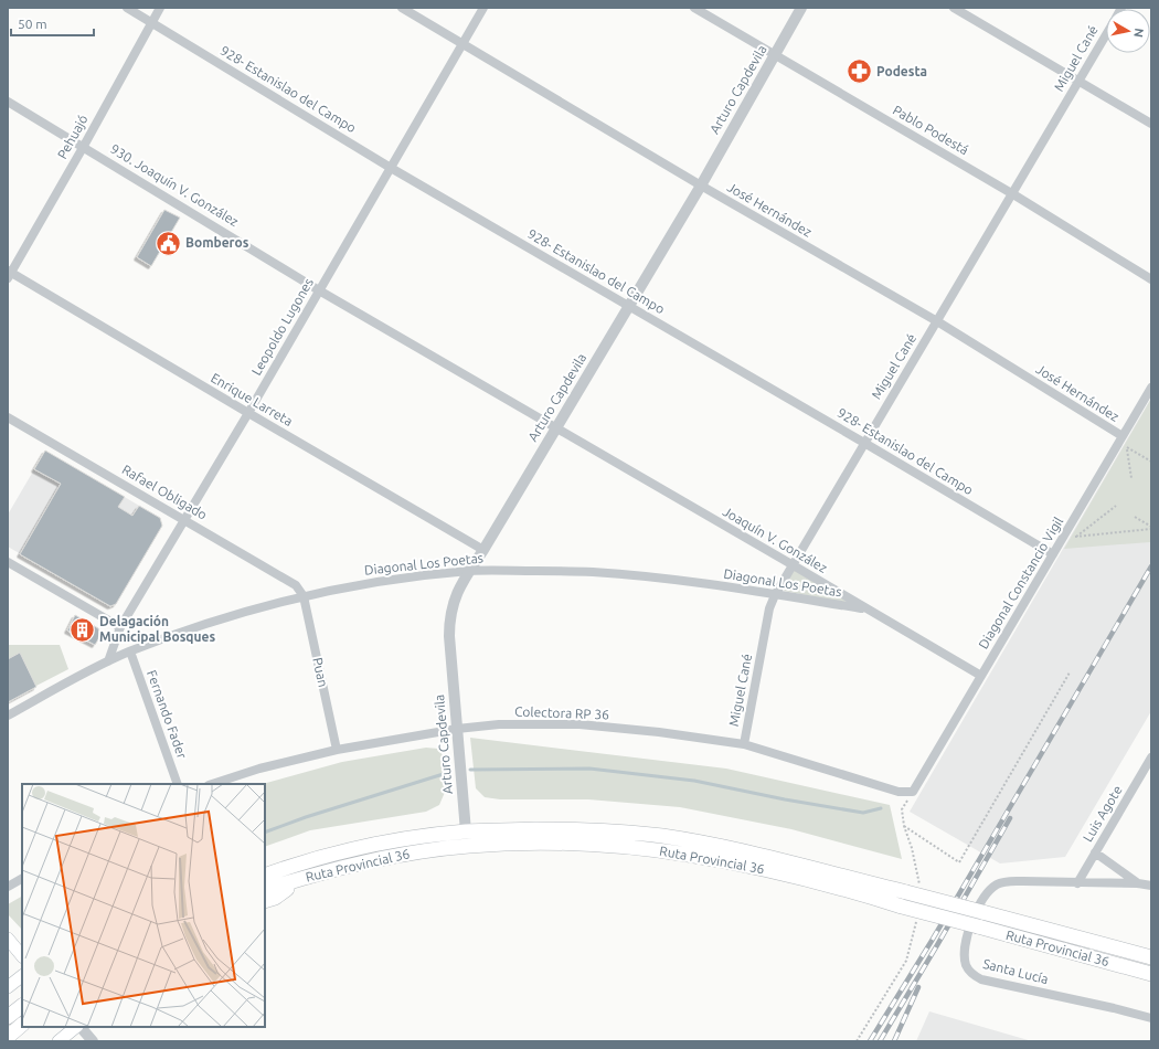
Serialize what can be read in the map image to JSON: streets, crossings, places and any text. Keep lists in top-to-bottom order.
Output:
{
  "streets": {
    "main road": ["Ruta Provincial 36"],
    "street": [
      "Miguel Cané",
      "928- Estanislao del Campo",
      "Arturo Capdevila",
      "Pablo Podestá",
      "Pehuajó",
      "930. Joaquín V. González",
      "José Hernández",
      "Leopoldo Lugones",
      "Enrique Larreta",
      "Rafael Obligado",
      "Joaquín V. González",
      "Diagonal Los Poetas",
      "Diagonal Constancio Vigil",
      "Puan",
      "Colectora RP 36",
      "Fernando Fader",
      "Luis Agote",
      "Santa Lucía"
    ]
  },
  "crossings": [
    ["Miguel Cané", "928- Estanislao del Campo"],
    ["Miguel Cané", "Pablo Podestá"],
    ["Miguel Cané", "José Hernández"],
    ["Miguel Cané", "Joaquín V. González"],
    ["Miguel Cané", "Diagonal Los Poetas"],
    ["Miguel Cané", "Colectora RP 36"],
    ["928- Estanislao del Campo", "Arturo Capdevila"],
    ["928- Estanislao del Campo", "Pehuajó"],
    ["928- Estanislao del Campo", "Leopoldo Lugones"],
    ["928- Estanislao del Campo", "Diagonal Constancio Vigil"],
    ["Arturo Capdevila", "Pablo Podestá"],
    ["Arturo Capdevila", "930. Joaquín V. González"],
    ["Arturo Capdevila", "José Hernández"],
    ["Arturo Capdevila", "Enrique Larreta"],
    ["Arturo Capdevila", "Joaquín V. González"],
    ["Arturo Capdevila", "Diagonal Los Poetas"],
    ["Arturo Capdevila", "Colectora RP 36"],
    ["Arturo Capdevila", "Ruta Provincial 36"],
    ["Pehuajó", "930. Joaquín V. González"],
    ["Pehuajó", "Enrique Larreta"],
    ["930. Joaquín V. González", "Leopoldo Lugones"],
    ["930. Joaquín V. González", "Joaquín V. González"],
    ["José Hernández", "Leopoldo Lugones"],
    ["José Hernández", "Diagonal Constancio Vigil"],
    ["Leopoldo Lugones", "Enrique Larreta"],
    ["Leopoldo Lugones", "Rafael Obligado"],
    ["Leopoldo Lugones", "Diagonal Los Poetas"],
    ["Rafael Obligado", "Diagonal Los Poetas"],
    ["Rafael Obligado", "Puan"],
    ["Joaquín V. González", "Diagonal Los Poetas"],
    ["Joaquín V. González", "Diagonal Constancio Vigil"],
    ["Diagonal Los Poetas", "Puan"],
    ["Diagonal Los Poetas", "Fernando Fader"],
    ["Diagonal Constancio Vigil", "Colectora RP 36"],
    ["Puan", "Colectora RP 36"],
    ["Luis Agote", "Santa Lucía"]
  ],
  "places": {
    "pharmacy": ["Podesta"],
    "public building": ["Bomberos"],
    "building": ["Delagación Municipal Bosques"]
  },
  "scale_bar": "50 m",
  "north": "right"
}
